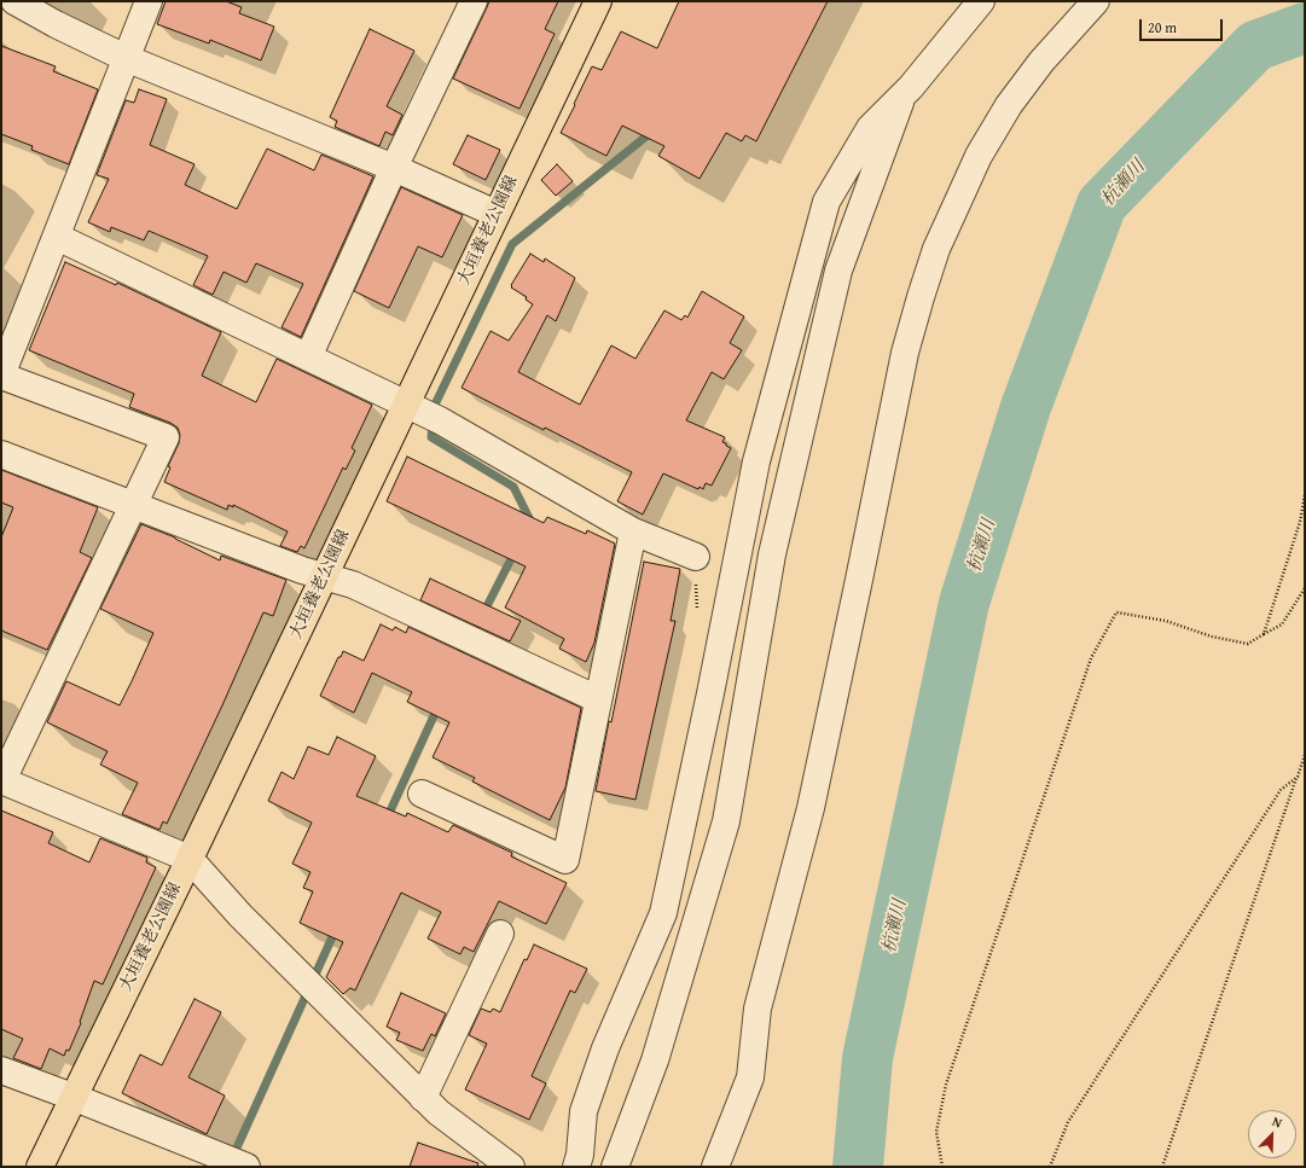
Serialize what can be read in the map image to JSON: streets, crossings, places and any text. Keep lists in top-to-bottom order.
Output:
{
  "streets": {
    "main road": ["大垣養老公園線"]
  },
  "water": ["杭瀬川"],
  "scale_bar": "20 m",
  "north": "top right"
}
